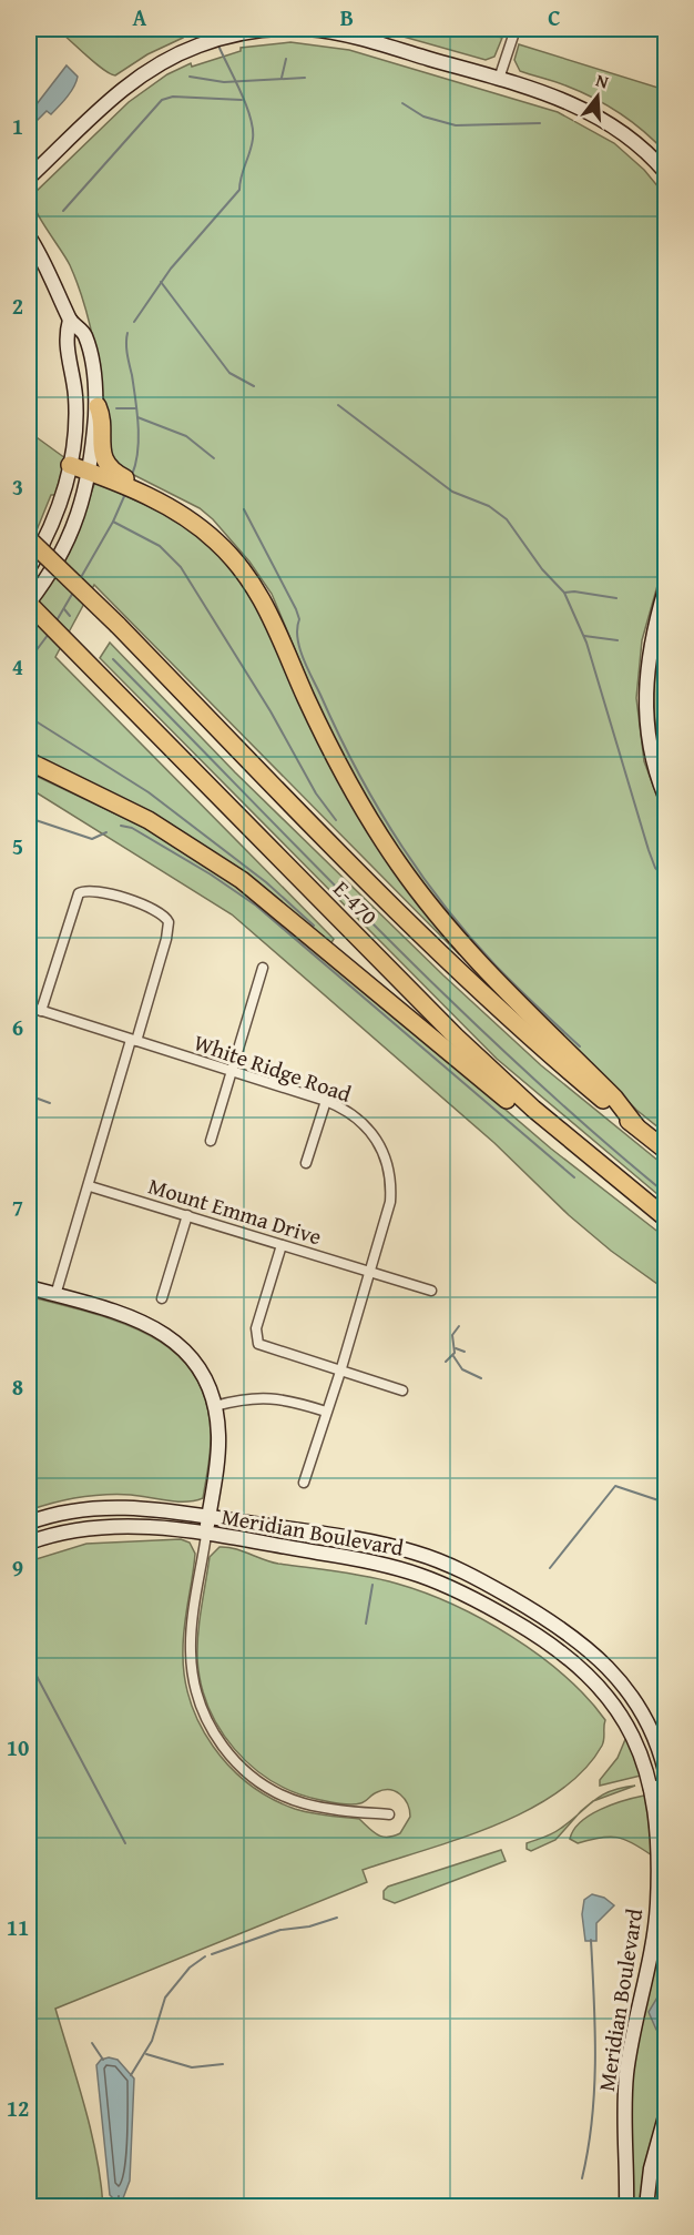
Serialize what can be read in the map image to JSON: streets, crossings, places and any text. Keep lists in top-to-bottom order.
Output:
{
  "streets": {
    "highway": ["E-470"],
    "main road": ["Meridian Boulevard"],
    "street": ["White Ridge Road", "Mount Emma Drive"]
  },
  "crossings": [
    ["White Ridge Road", "Mount Emma Drive"]
  ],
  "north": "top",
  "grid": {
    "columns": ["A", "B", "C"],
    "rows": [
      "1",
      "2",
      "3",
      "4",
      "5",
      "6",
      "7",
      "8",
      "9",
      "10",
      "11",
      "12"
    ]
  }
}
